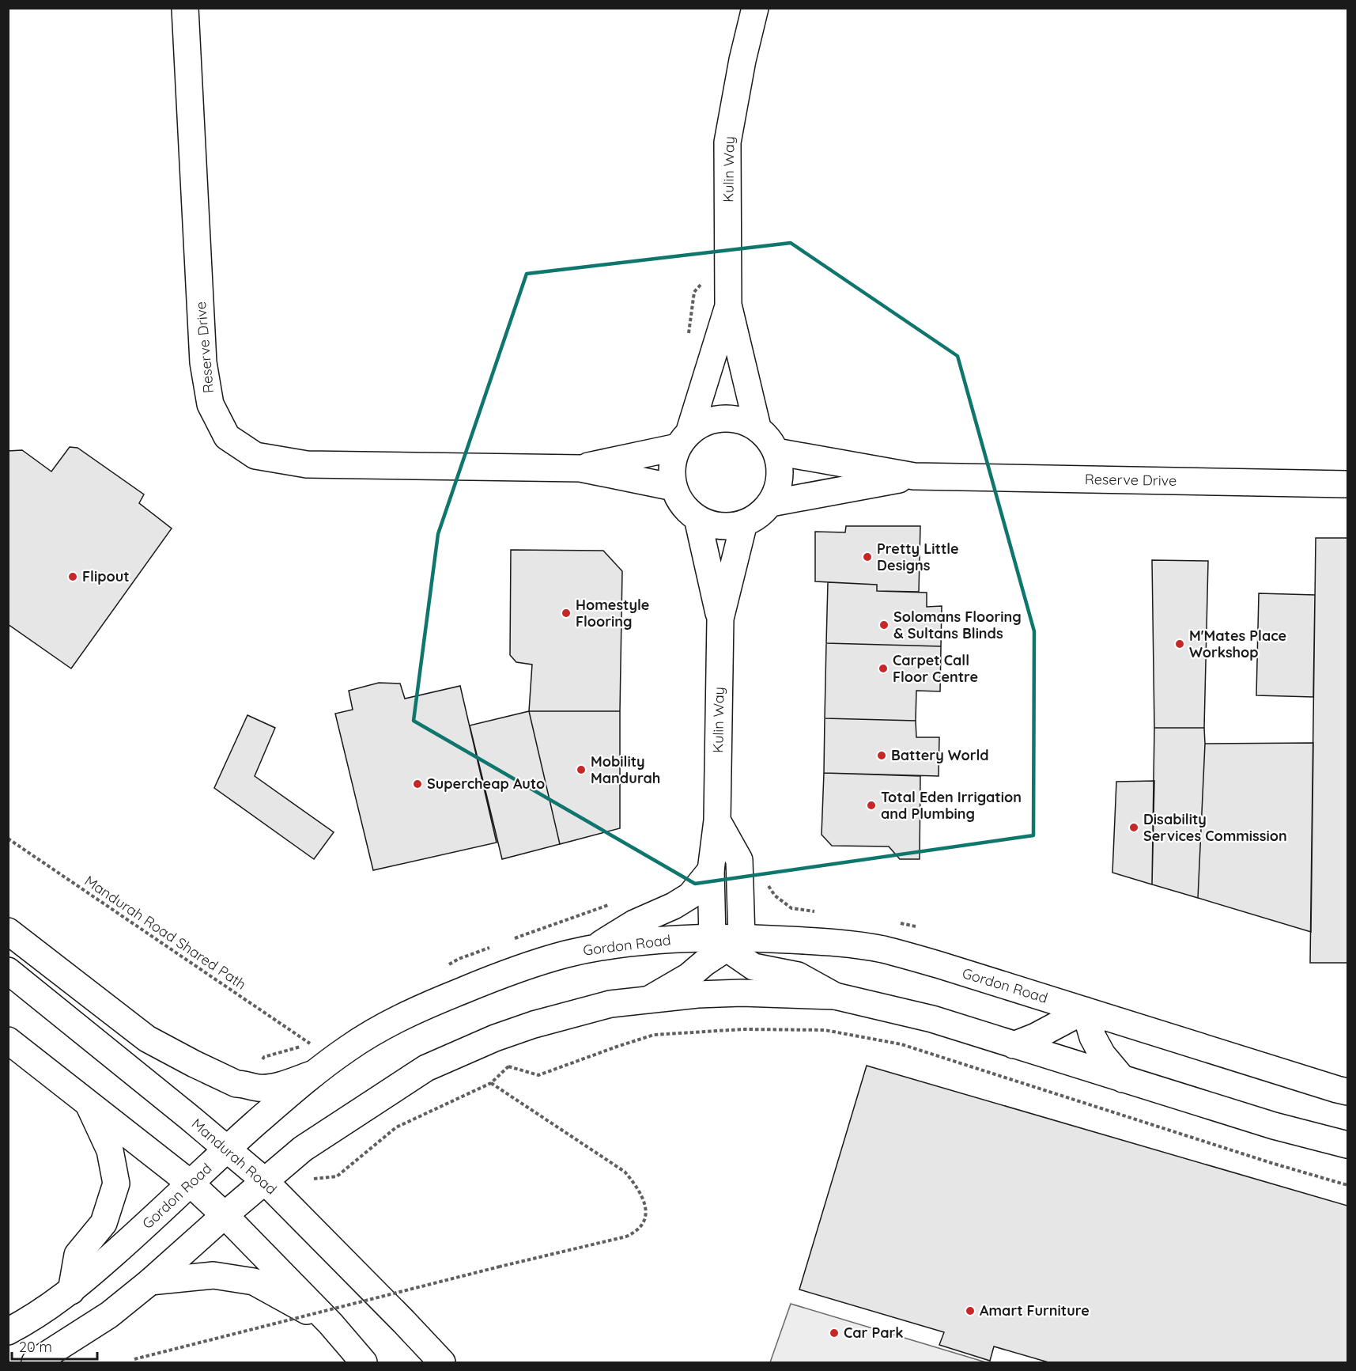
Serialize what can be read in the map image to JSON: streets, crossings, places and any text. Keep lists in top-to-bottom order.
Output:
{
  "streets": {
    "main road": [
      "Kulin Way",
      "Reserve Drive",
      "Gordon Road",
      "Mandurah Road"
    ],
    "path": ["Mandurah Road Shared Path"]
  },
  "crossings": [
    ["Kulin Way", "Reserve Drive"],
    ["Kulin Way", "Gordon Road"],
    ["Gordon Road", "Mandurah Road"]
  ],
  "places": [
    "Pretty Little Designs",
    "Flipout",
    "Homestyle Flooring",
    "Solomans Flooring & Sultans Blinds",
    "M'Mates Place Workshop",
    "Carpet Call Floor Centre",
    "Battery World",
    "Mobility Mandurah",
    "Supercheap Auto",
    "Total Eden Irrigation and Plumbing",
    "Disability Services Commission",
    "Amart Furniture",
    "Car Park"
  ],
  "scale_bar": "20 m"
}
